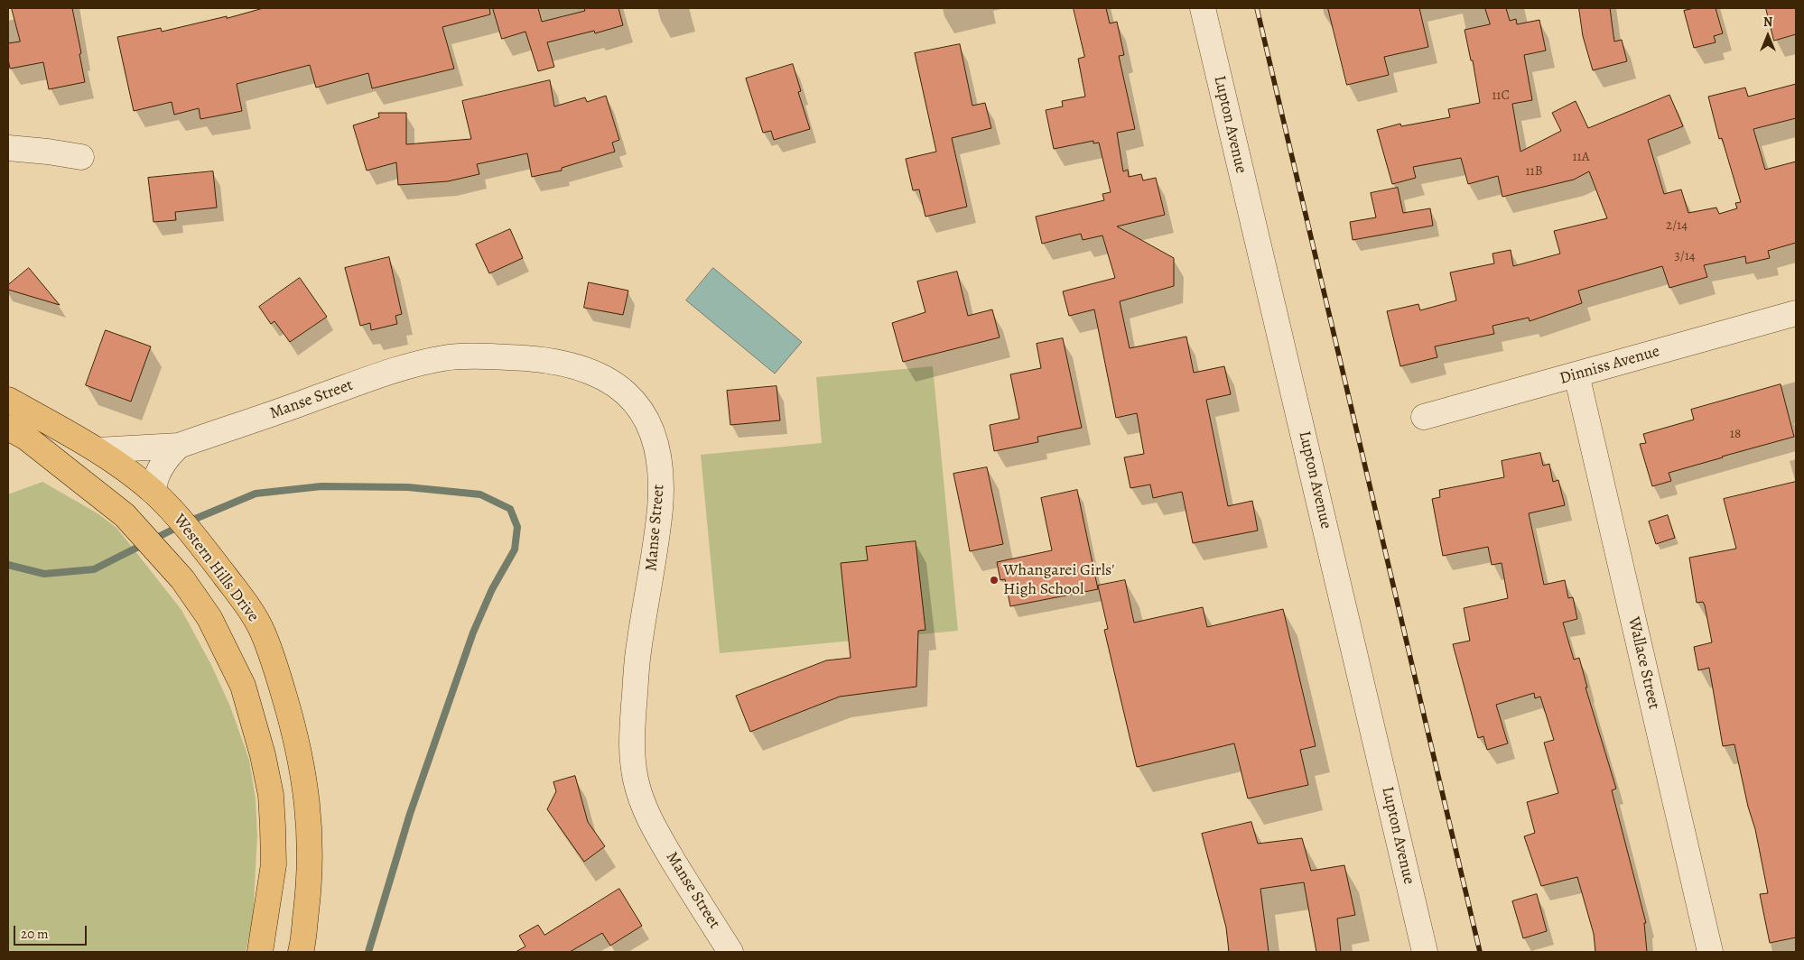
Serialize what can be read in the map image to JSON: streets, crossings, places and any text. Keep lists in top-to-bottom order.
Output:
{
  "streets": {
    "highway": ["Western Hills Drive"],
    "street": [
      "Lupton Avenue",
      "Dinniss Avenue",
      "Manse Street",
      "Wallace Street"
    ]
  },
  "crossings": [
    ["Dinniss Avenue", "Wallace Street"],
    ["Manse Street", "Western Hills Drive"]
  ],
  "places": ["Whangarei Girls' High School"],
  "house_numbers": [
    "11C",
    "11A",
    "11B",
    "2/14",
    "3/14",
    "18"
  ],
  "scale_bar": "20 m",
  "north": "top"
}
